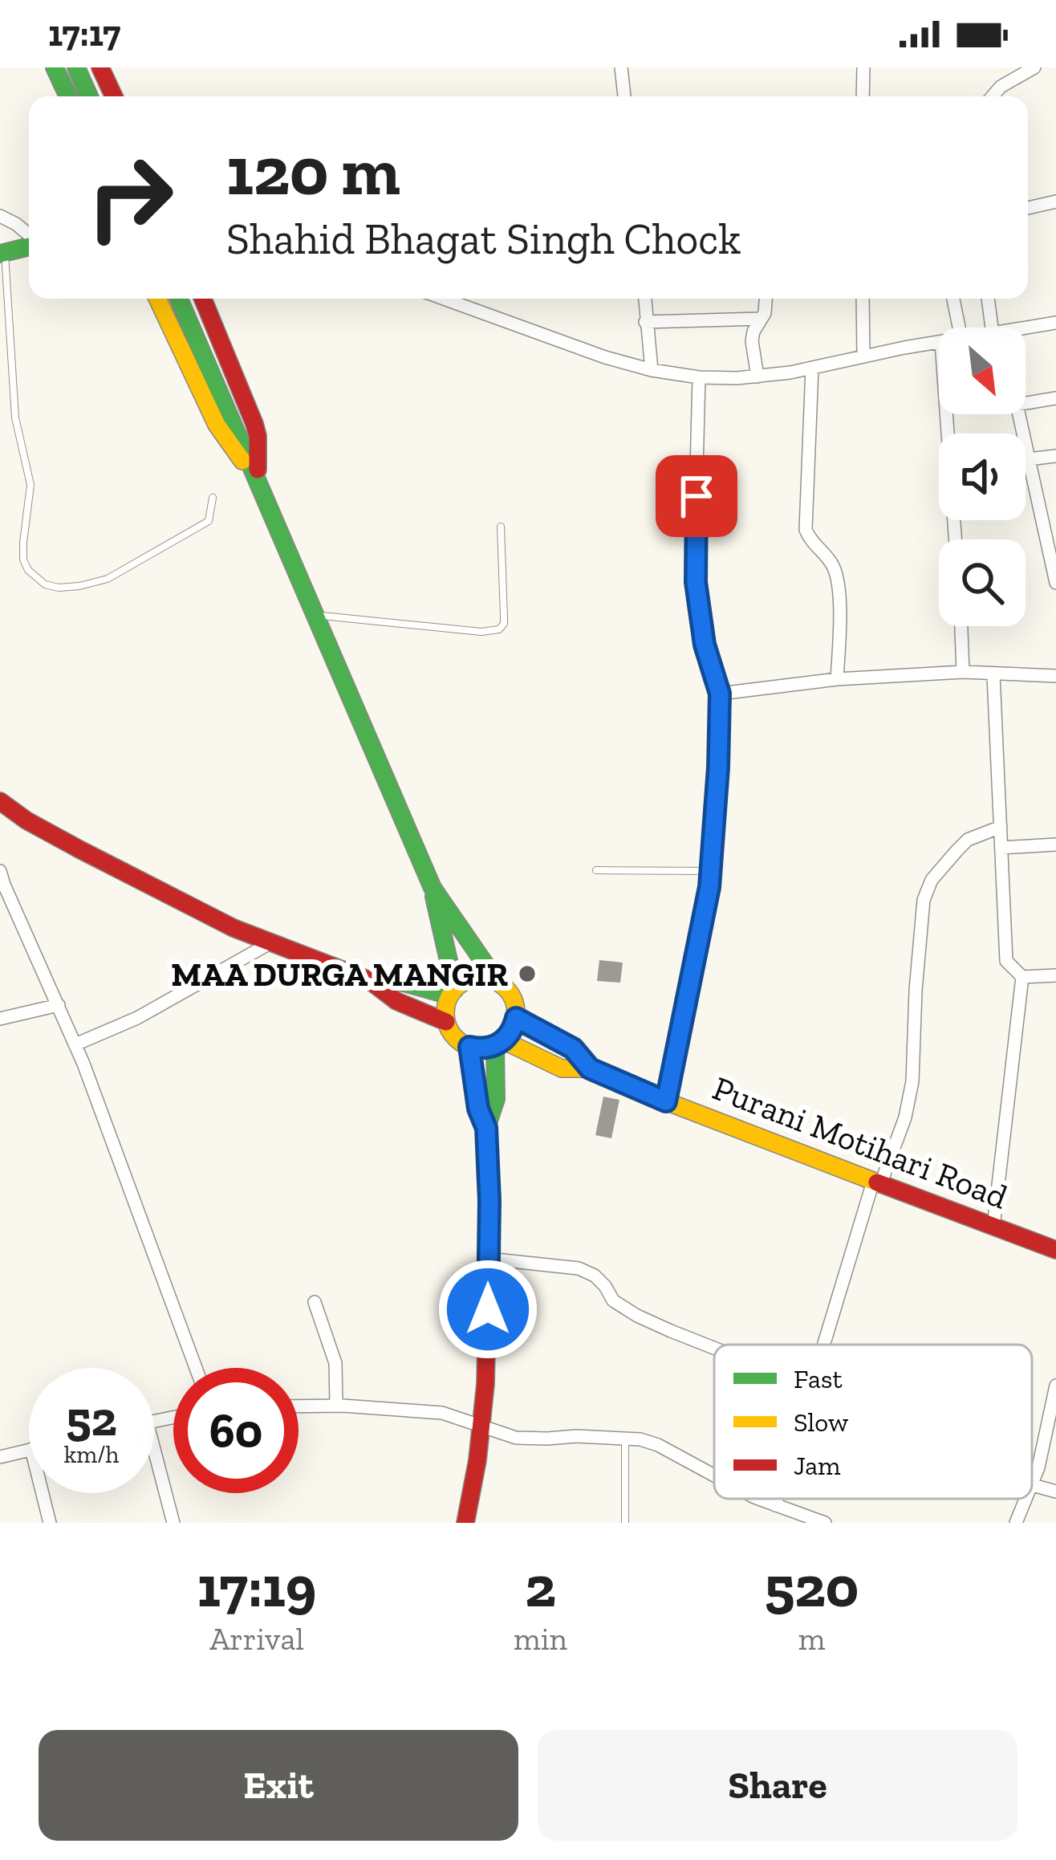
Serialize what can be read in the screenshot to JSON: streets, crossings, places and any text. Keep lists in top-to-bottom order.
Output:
{
  "streets": {
    "main road": ["Purani Motihari Road"]
  },
  "places": ["MAA DURGA MANGIR"],
  "legend": ["Fast", "Slow", "Jam"],
  "north": "bottom right",
  "page": {
    "status": "17:17",
    "turn": ["120 m", "Shahid Bhagat Singh Chock"],
    "speed": "52 km/h",
    "limit": "60",
    "eta": [
      "17:19",
      "Arrival",
      "2",
      "min",
      "520",
      "m"
    ],
    "buttons": ["Exit", "Share"]
  }
}
